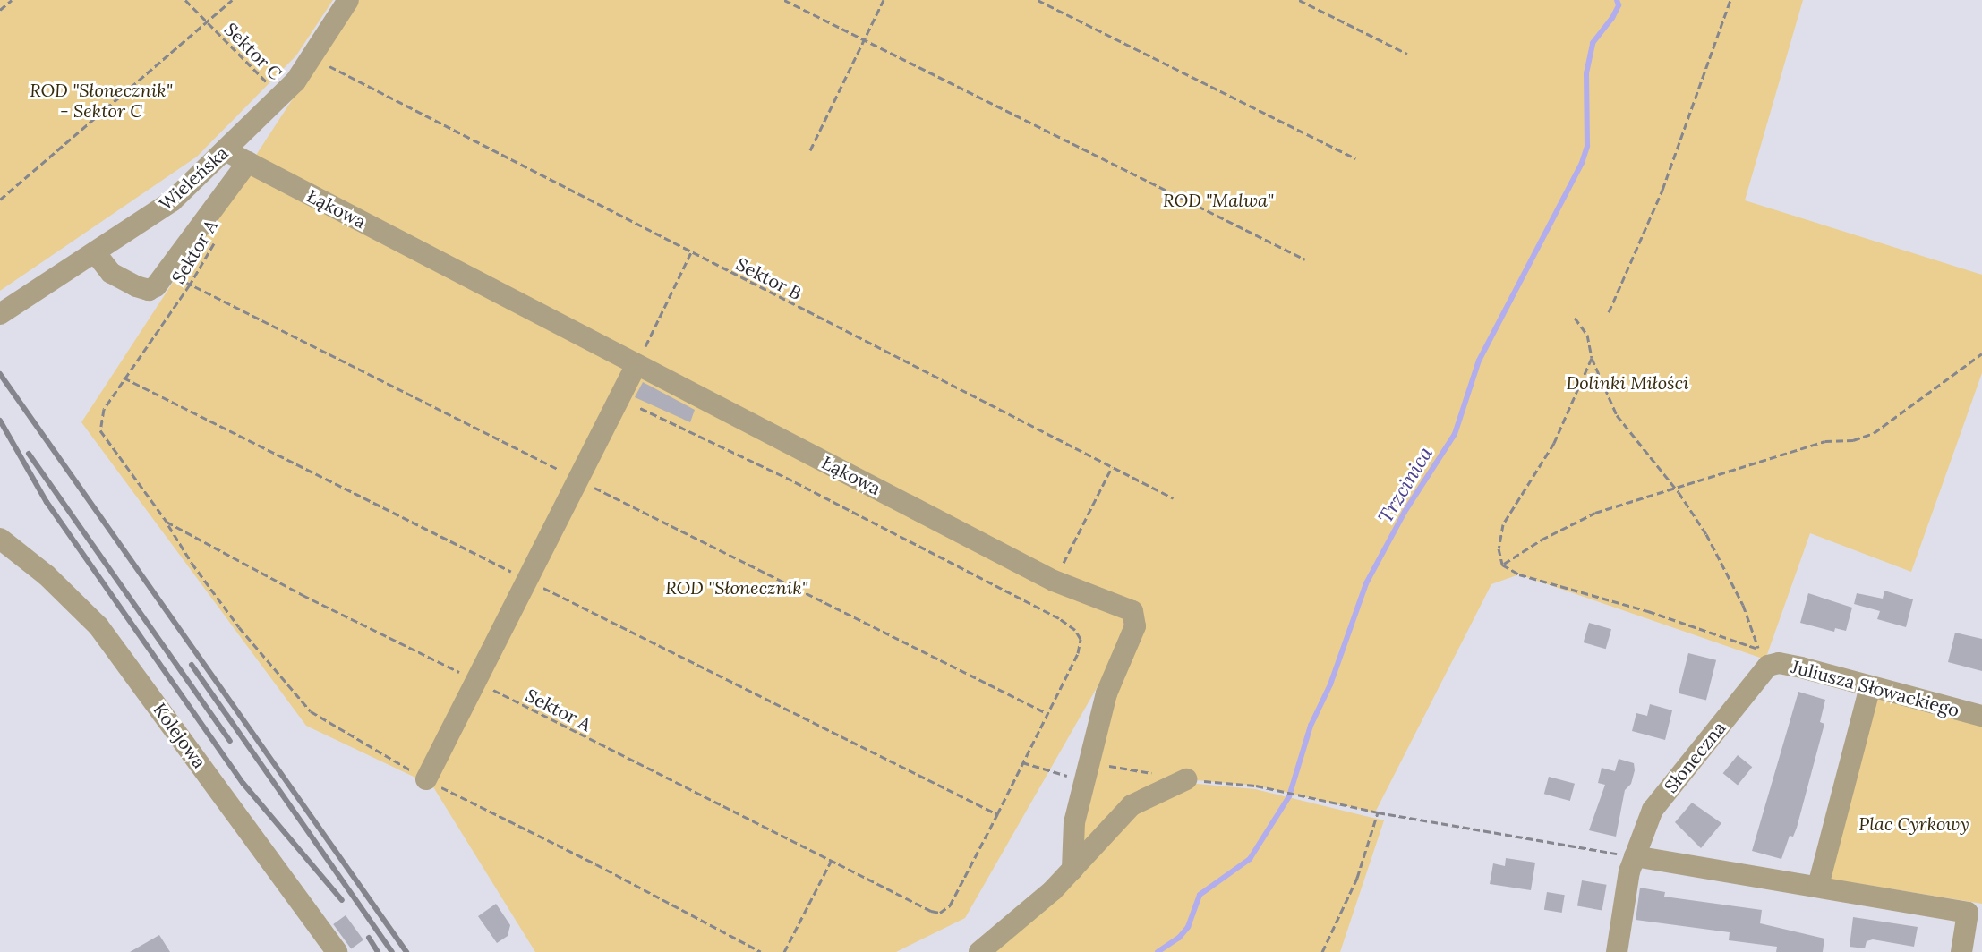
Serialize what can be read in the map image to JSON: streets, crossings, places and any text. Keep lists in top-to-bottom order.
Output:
{
  "streets": {
    "street": [
      "Wieleńska",
      "Łąkowa",
      "Juliusza Słowackiego",
      "Kolejowa",
      "Słoneczna"
    ],
    "path": ["Sektor C", "Sektor A", "Sektor B"]
  },
  "crossings": [
    ["Sektor C", "Wieleńska"],
    ["Wieleńska", "Łąkowa"],
    ["Wieleńska", "Sektor B"],
    ["Juliusza Słowackiego", "Słoneczna"]
  ],
  "water": ["Trzcinica"],
  "parks": [
    "ROD \"Słonecznik\" - Sektor C",
    "ROD \"Malwa\"",
    "Dolinki Miłości",
    "ROD \"Słonecznik\"",
    "Plac Cyrkowy"
  ]
}
